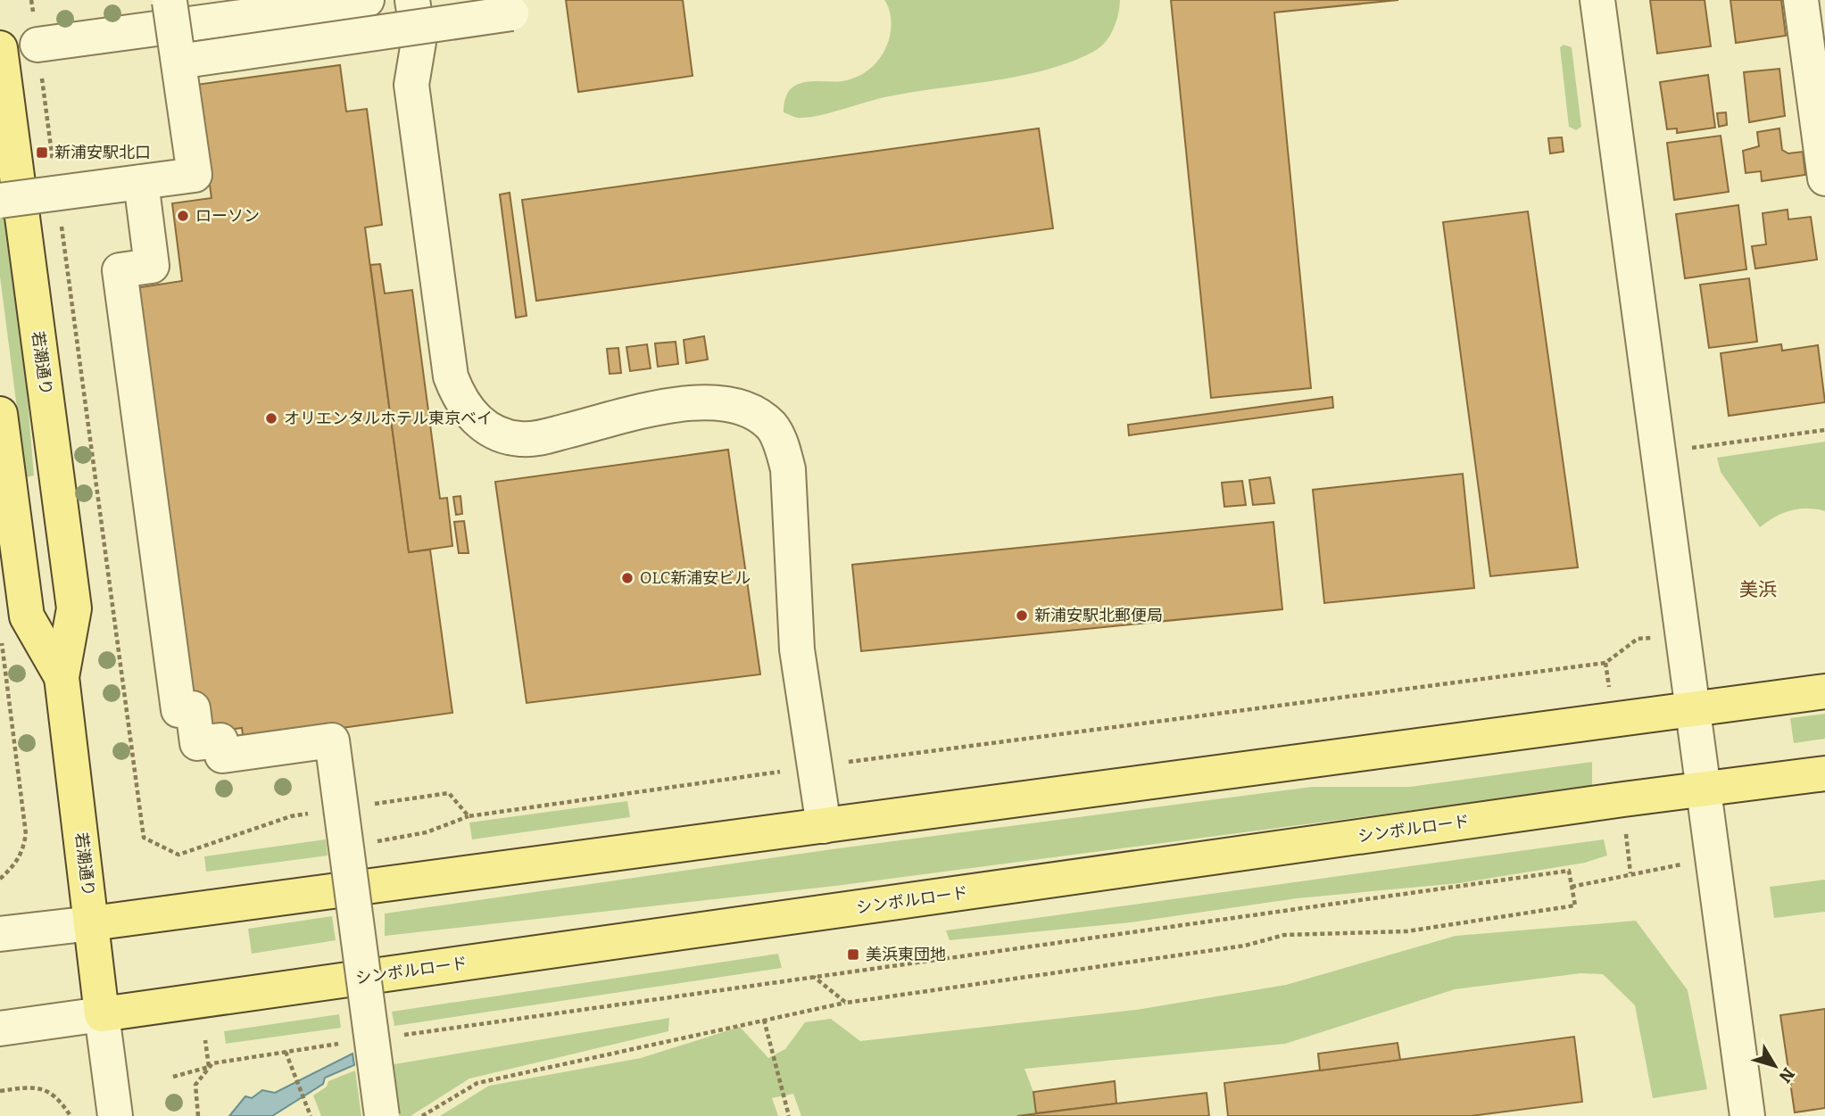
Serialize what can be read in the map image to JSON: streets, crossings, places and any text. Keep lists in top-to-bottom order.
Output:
{
  "streets": {
    "main road": ["若潮通り", "シンボルロード"]
  },
  "crossings": [
    ["若潮通り", "シンボルロード"]
  ],
  "districts": ["美浜"],
  "places": {
    "transit": ["新浦安駅北口", "美浜東団地"],
    "other": [
      "ローソン",
      "オリエンタルホテル東京ベイ",
      "OLC新浦安ビル",
      "新浦安駅北郵便局"
    ]
  },
  "north": "bottom right"
}
